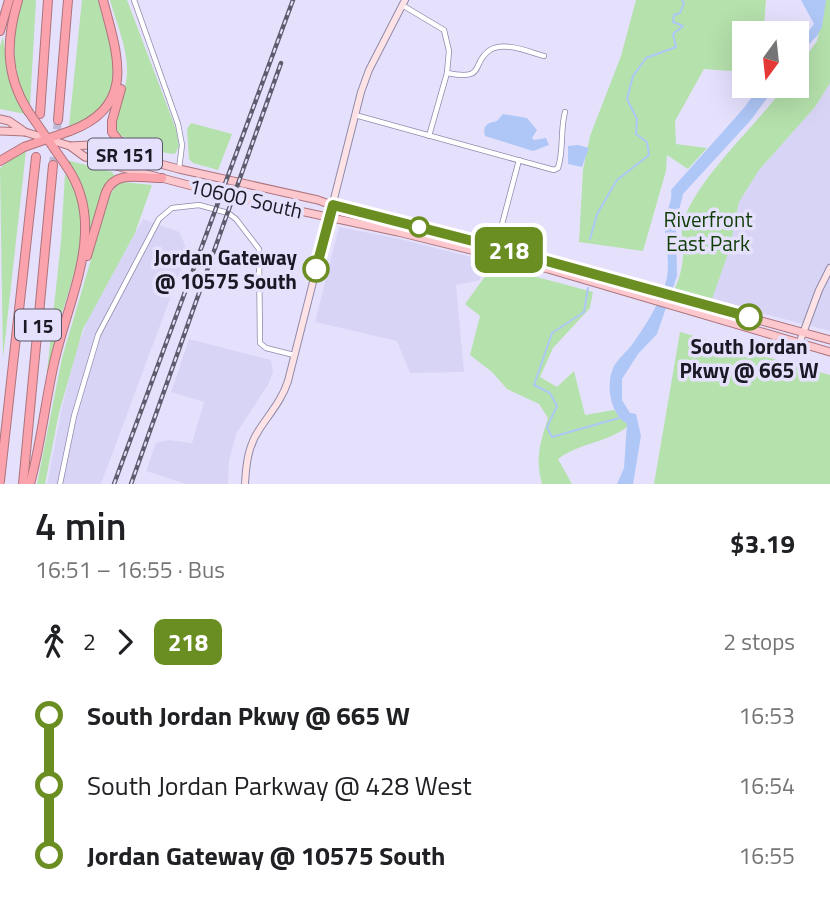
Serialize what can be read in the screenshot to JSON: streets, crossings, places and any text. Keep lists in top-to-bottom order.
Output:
{
  "streets": {
    "highway": ["I 15"],
    "main road": ["SR 151", "10600 South"]
  },
  "parks": ["Riverfront East Park"],
  "places": ["Jordan Gateway @ 10575 South", "South Jordan Pkwy @ 665 W"],
  "lines": ["bus line 218"],
  "north": "bottom",
  "page": {
    "on_map": "218",
    "heading": ["4 min", "16:51 – 16:55 · Bus", "$3.19"],
    "legs": ["2", "218", "2 stops"],
    "list": [
      {
        "name": "South Jordan Pkwy @ 665 W",
        "value": "16:53"
      },
      {
        "name": "South Jordan Parkway @ 428 West",
        "value": "16:54"
      },
      {
        "name": "Jordan Gateway @ 10575 South",
        "value": "16:55"
      }
    ]
  }
}
